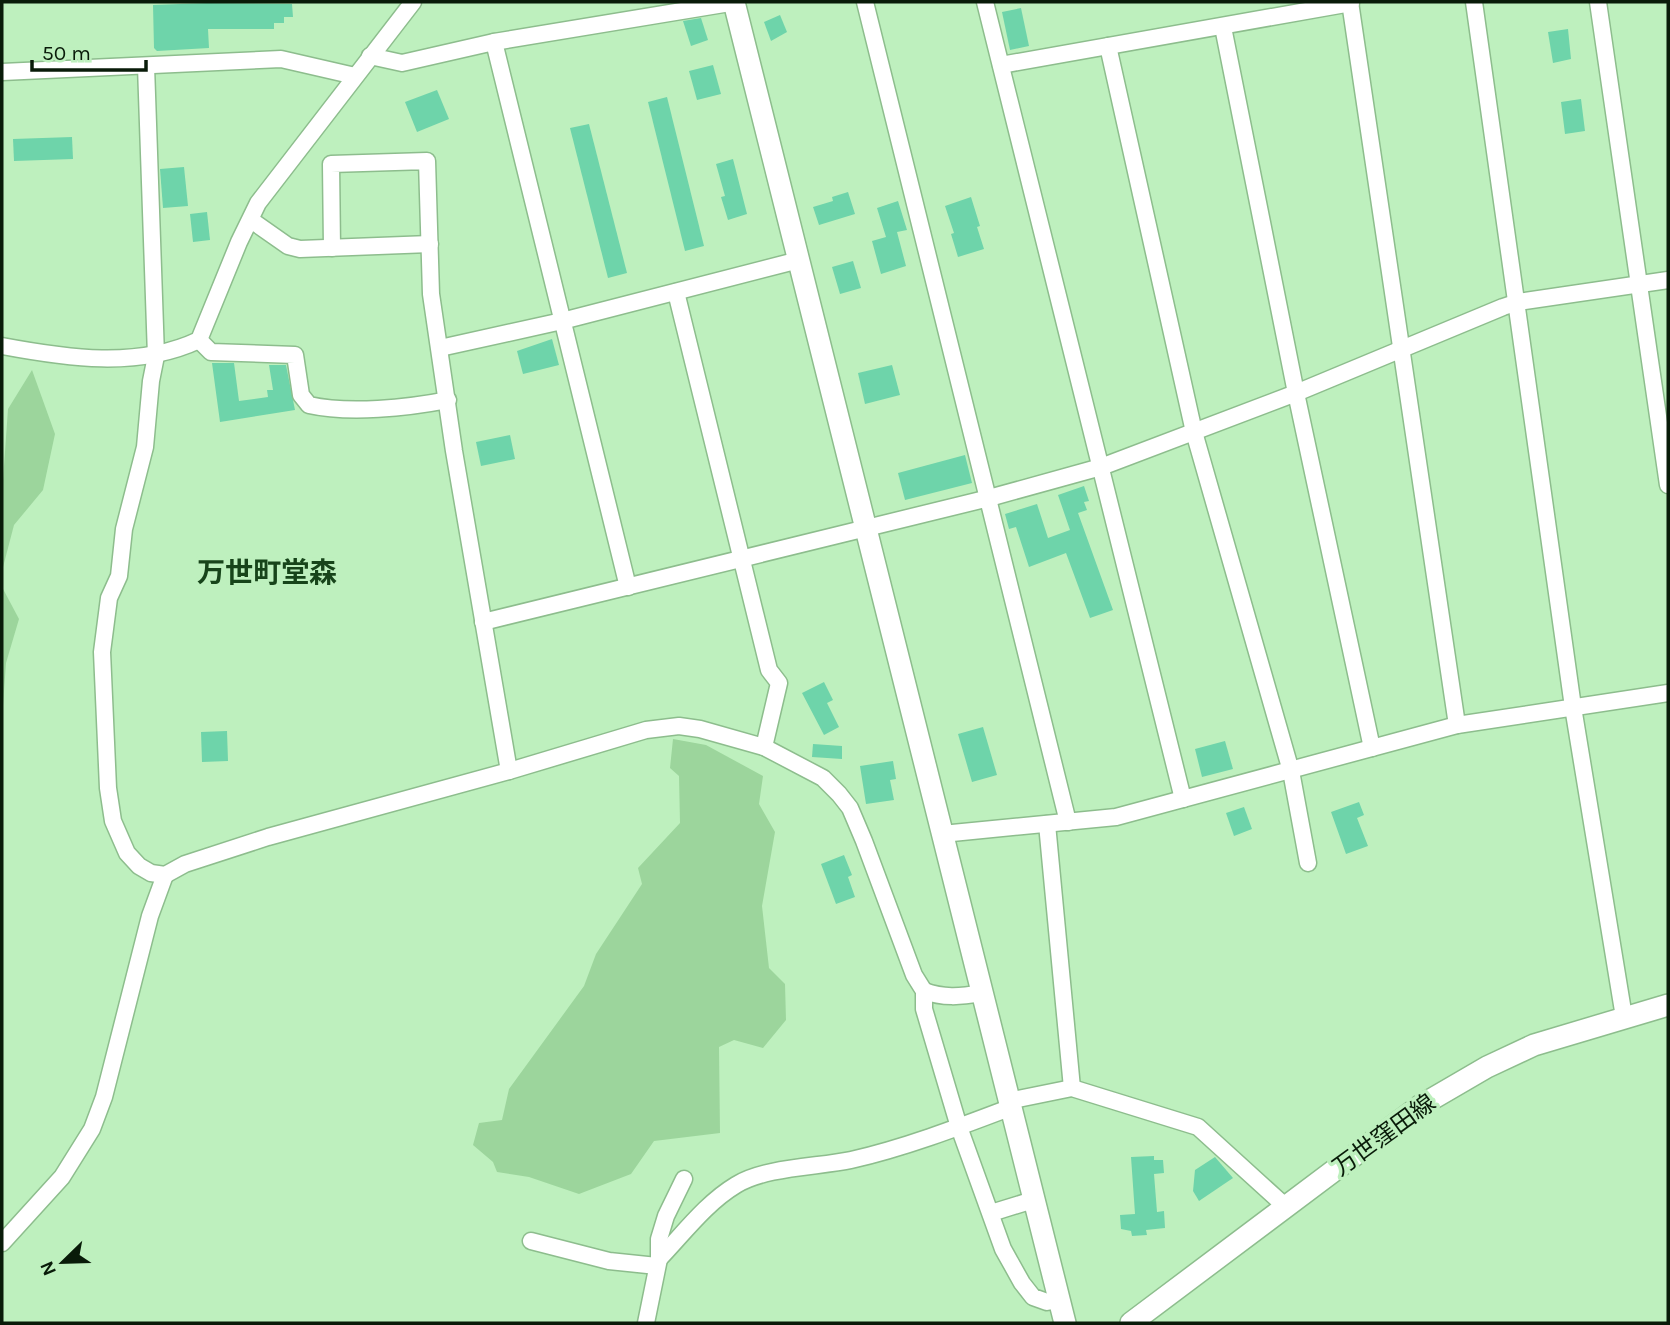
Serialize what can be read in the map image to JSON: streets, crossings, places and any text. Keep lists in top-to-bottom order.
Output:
{
  "streets": {
    "street": ["万世窪田線"]
  },
  "districts": ["万世町堂森"],
  "scale_bar": "50 m",
  "north": "bottom left"
}
